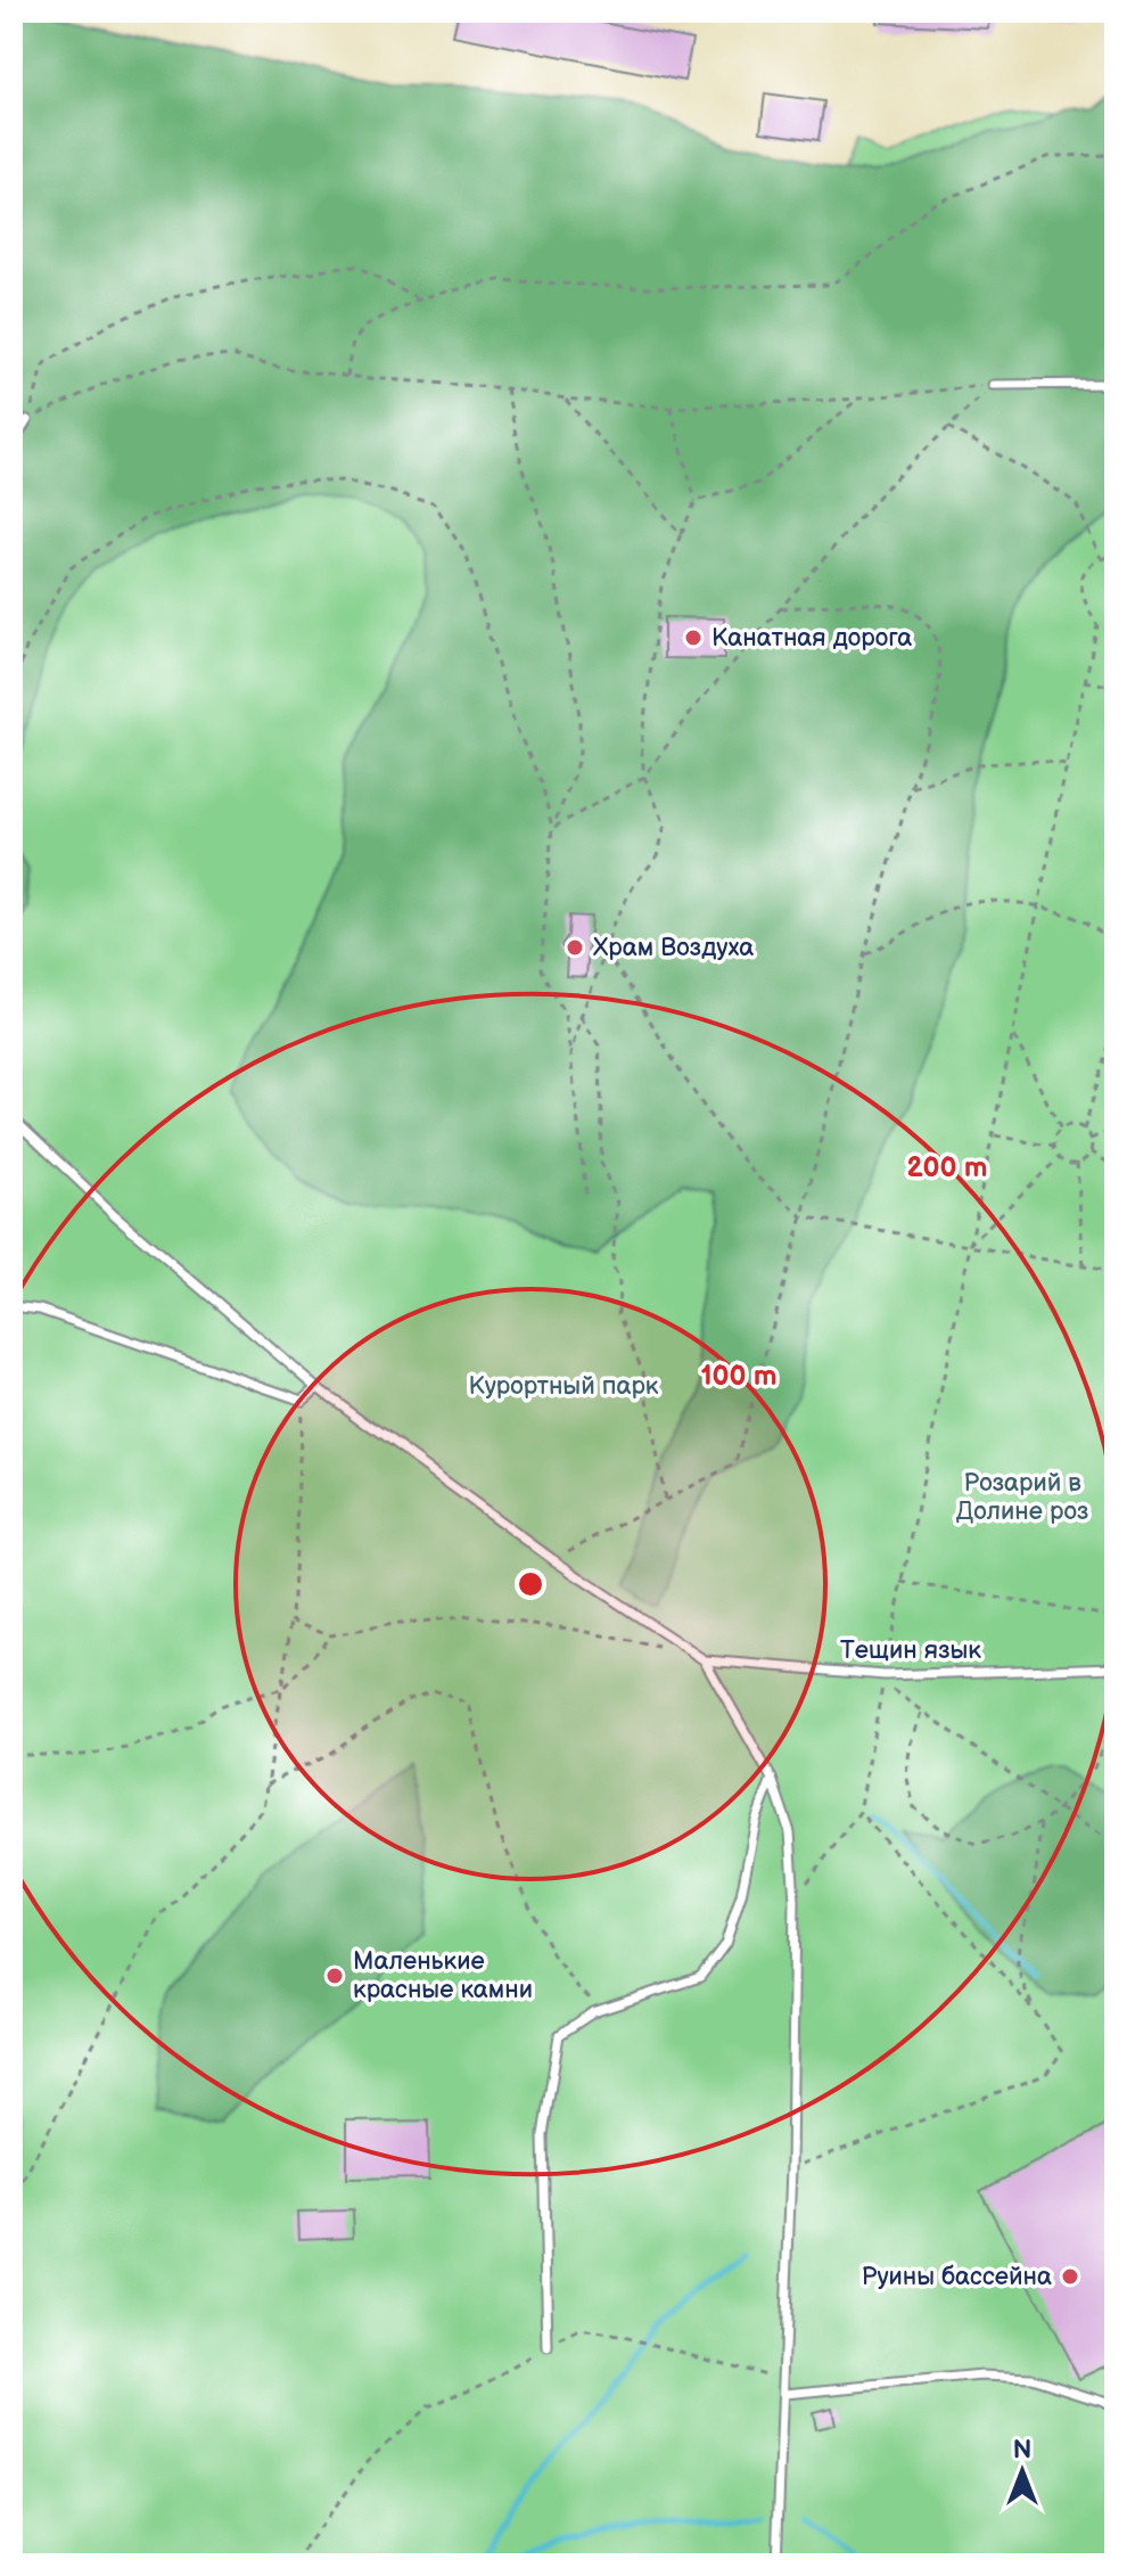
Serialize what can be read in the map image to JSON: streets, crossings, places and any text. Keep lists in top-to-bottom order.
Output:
{
  "streets": {
    "lane": ["Тещин язык"]
  },
  "parks": ["Курортный парк", "Розарий в Долине роз"],
  "places": [
    "Канатная дорога",
    "Храм Воздуха",
    "Маленькие красные камни",
    "Руины бассейна"
  ],
  "north": "top",
  "rings": ["200 m", "100 m"]
}
